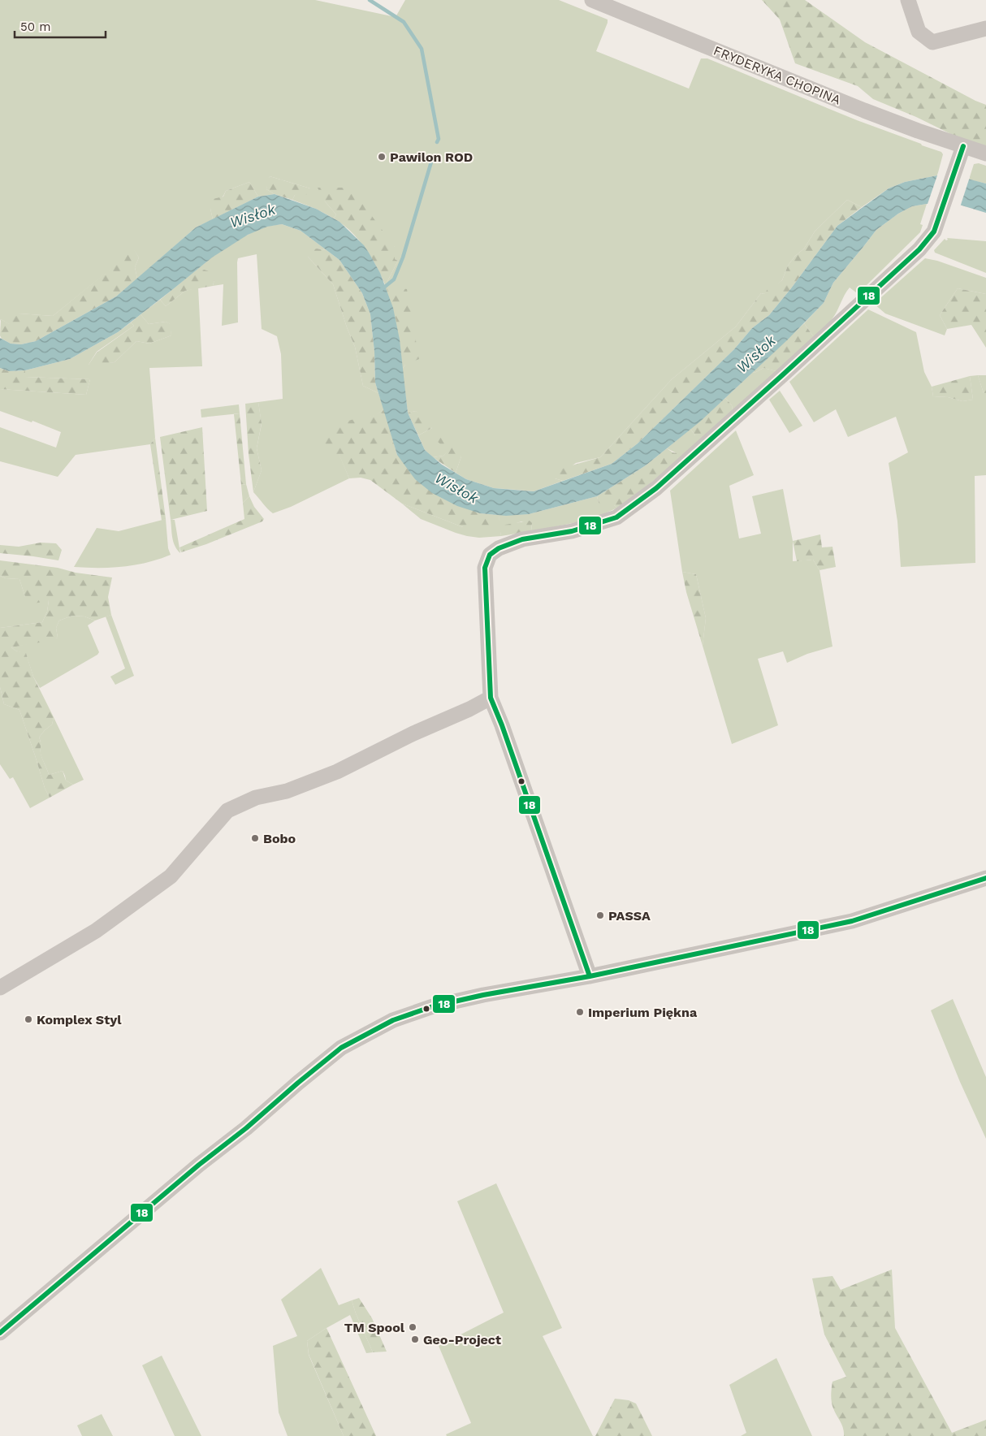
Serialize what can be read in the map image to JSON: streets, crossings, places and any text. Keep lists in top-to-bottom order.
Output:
{
  "streets": {
    "street": ["FRYDERYKA CHOPINA"]
  },
  "water": ["Wisłok"],
  "places": [
    "Pawilon ROD",
    "Bobo",
    "PASSA",
    "Imperium Piękna",
    "Komplex Styl",
    "TM Spool",
    "Geo-Project"
  ],
  "lines": ["transit line 18"],
  "scale_bar": "50 m"
}
